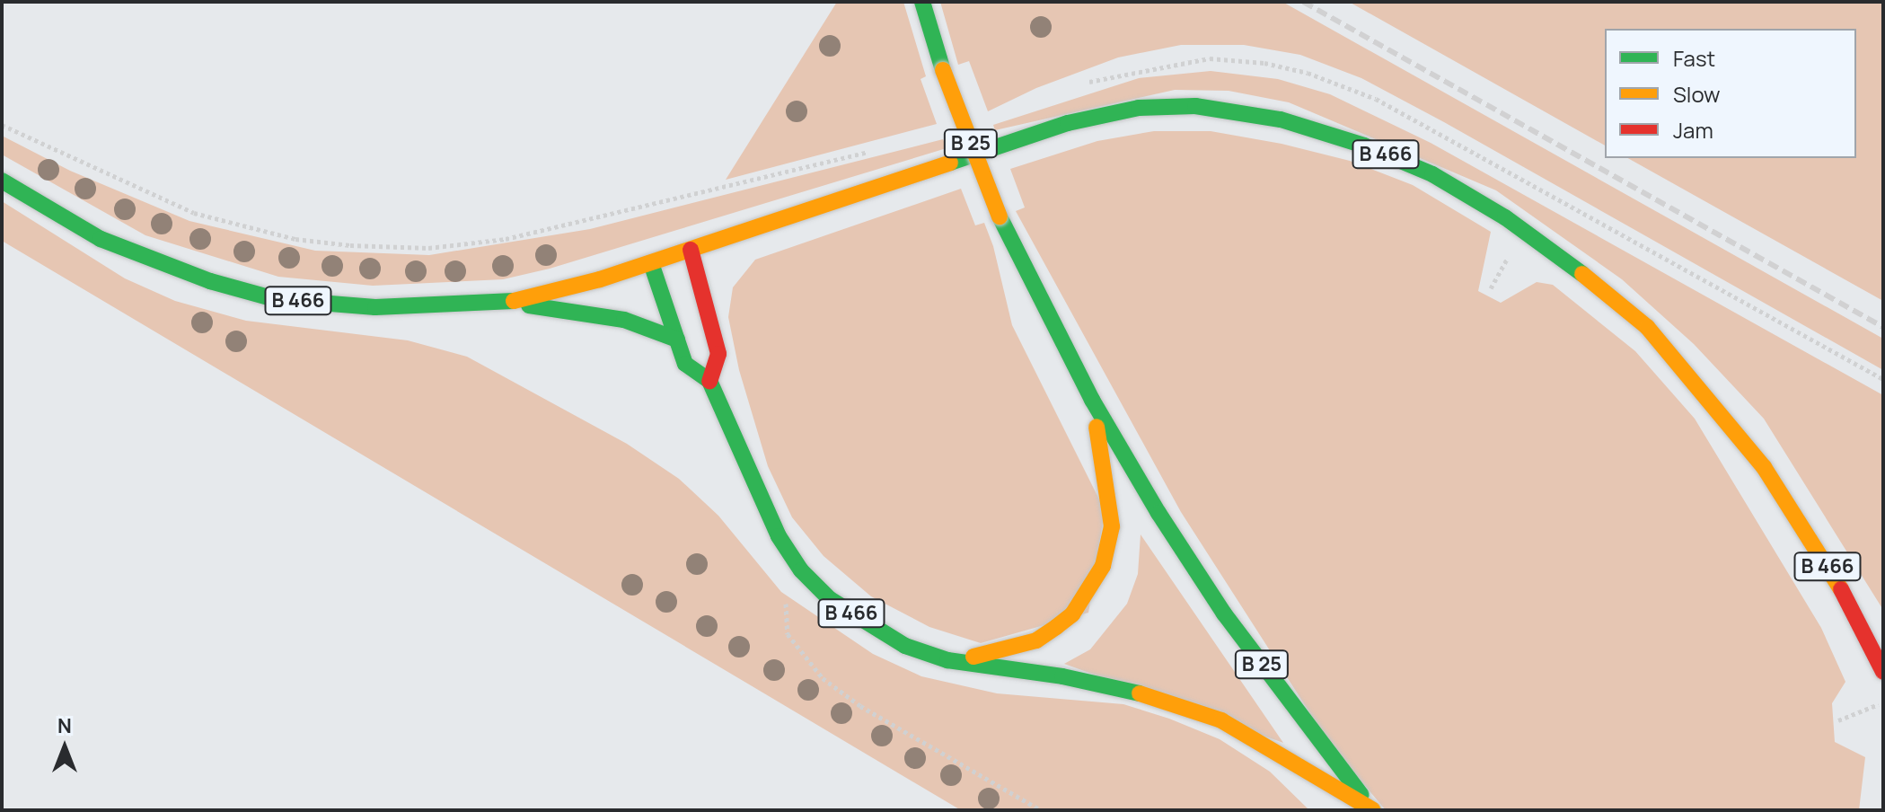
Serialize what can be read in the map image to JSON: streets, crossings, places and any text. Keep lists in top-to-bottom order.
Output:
{
  "streets": {
    "main road": ["B 25", "B 466"]
  },
  "legend": ["Fast", "Slow", "Jam"],
  "north": "top"
}
